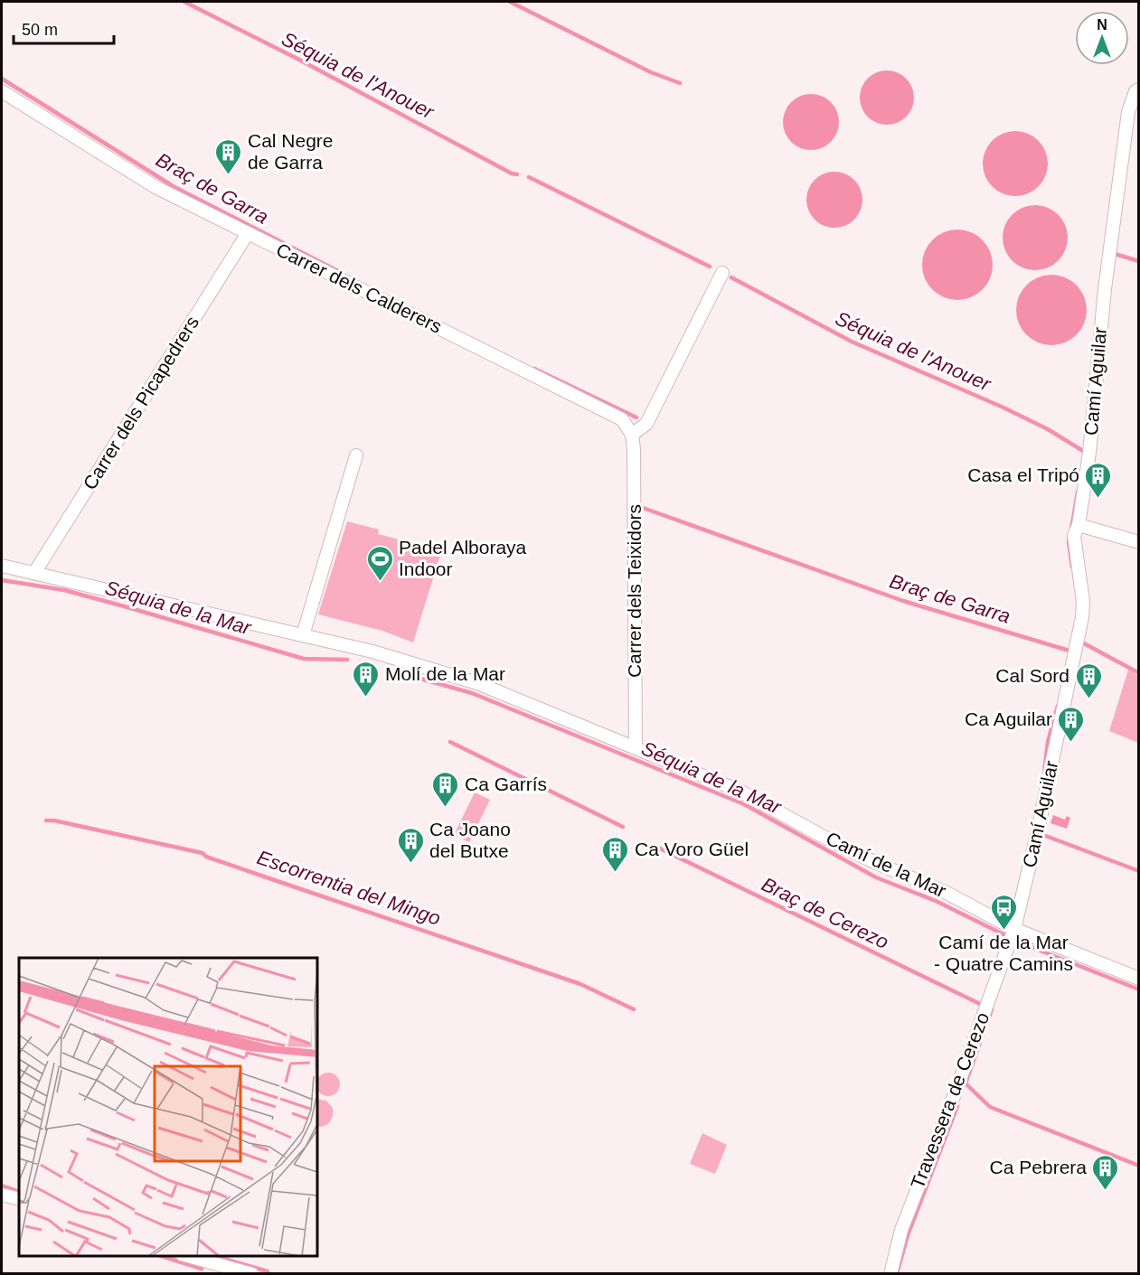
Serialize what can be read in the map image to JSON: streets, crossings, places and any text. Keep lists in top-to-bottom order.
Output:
{
  "streets": {
    "street": [
      "Carrer dels Calderers",
      "Camí Aguilar",
      "Carrer dels Picapedrers",
      "Carrer dels Teixidors",
      "Camí de la Mar",
      "Travessera de Cerezo"
    ]
  },
  "crossings": [
    ["Carrer dels Calderers", "Carrer dels Picapedrers"],
    ["Carrer dels Calderers", "Carrer dels Teixidors"],
    ["Camí Aguilar", "Camí de la Mar"],
    ["Camí Aguilar", "Travessera de Cerezo"],
    ["Carrer dels Picapedrers", "Camí de la Mar"],
    ["Carrer dels Teixidors", "Camí de la Mar"],
    ["Camí de la Mar", "Travessera de Cerezo"]
  ],
  "water": [
    "Séquia de l'Anouer",
    "Braç de Garra",
    "Séquia de la Mar",
    "Escorrentia del Mingo",
    "Braç de Cerezo"
  ],
  "places": {
    "building": [
      "Cal Negre de Garra",
      "Casa el Tripó",
      "Molí de la Mar",
      "Cal Sord",
      "Ca Aguilar",
      "Ca Garrís",
      "Ca Joano del Butxe",
      "Ca Voro Güel",
      "Ca Pebrera"
    ],
    "sports": ["Padel Alboraya Indoor"],
    "bus stop": ["Camí de la Mar - Quatre Camins"]
  },
  "scale_bar": "50 m",
  "north": "top"
}
